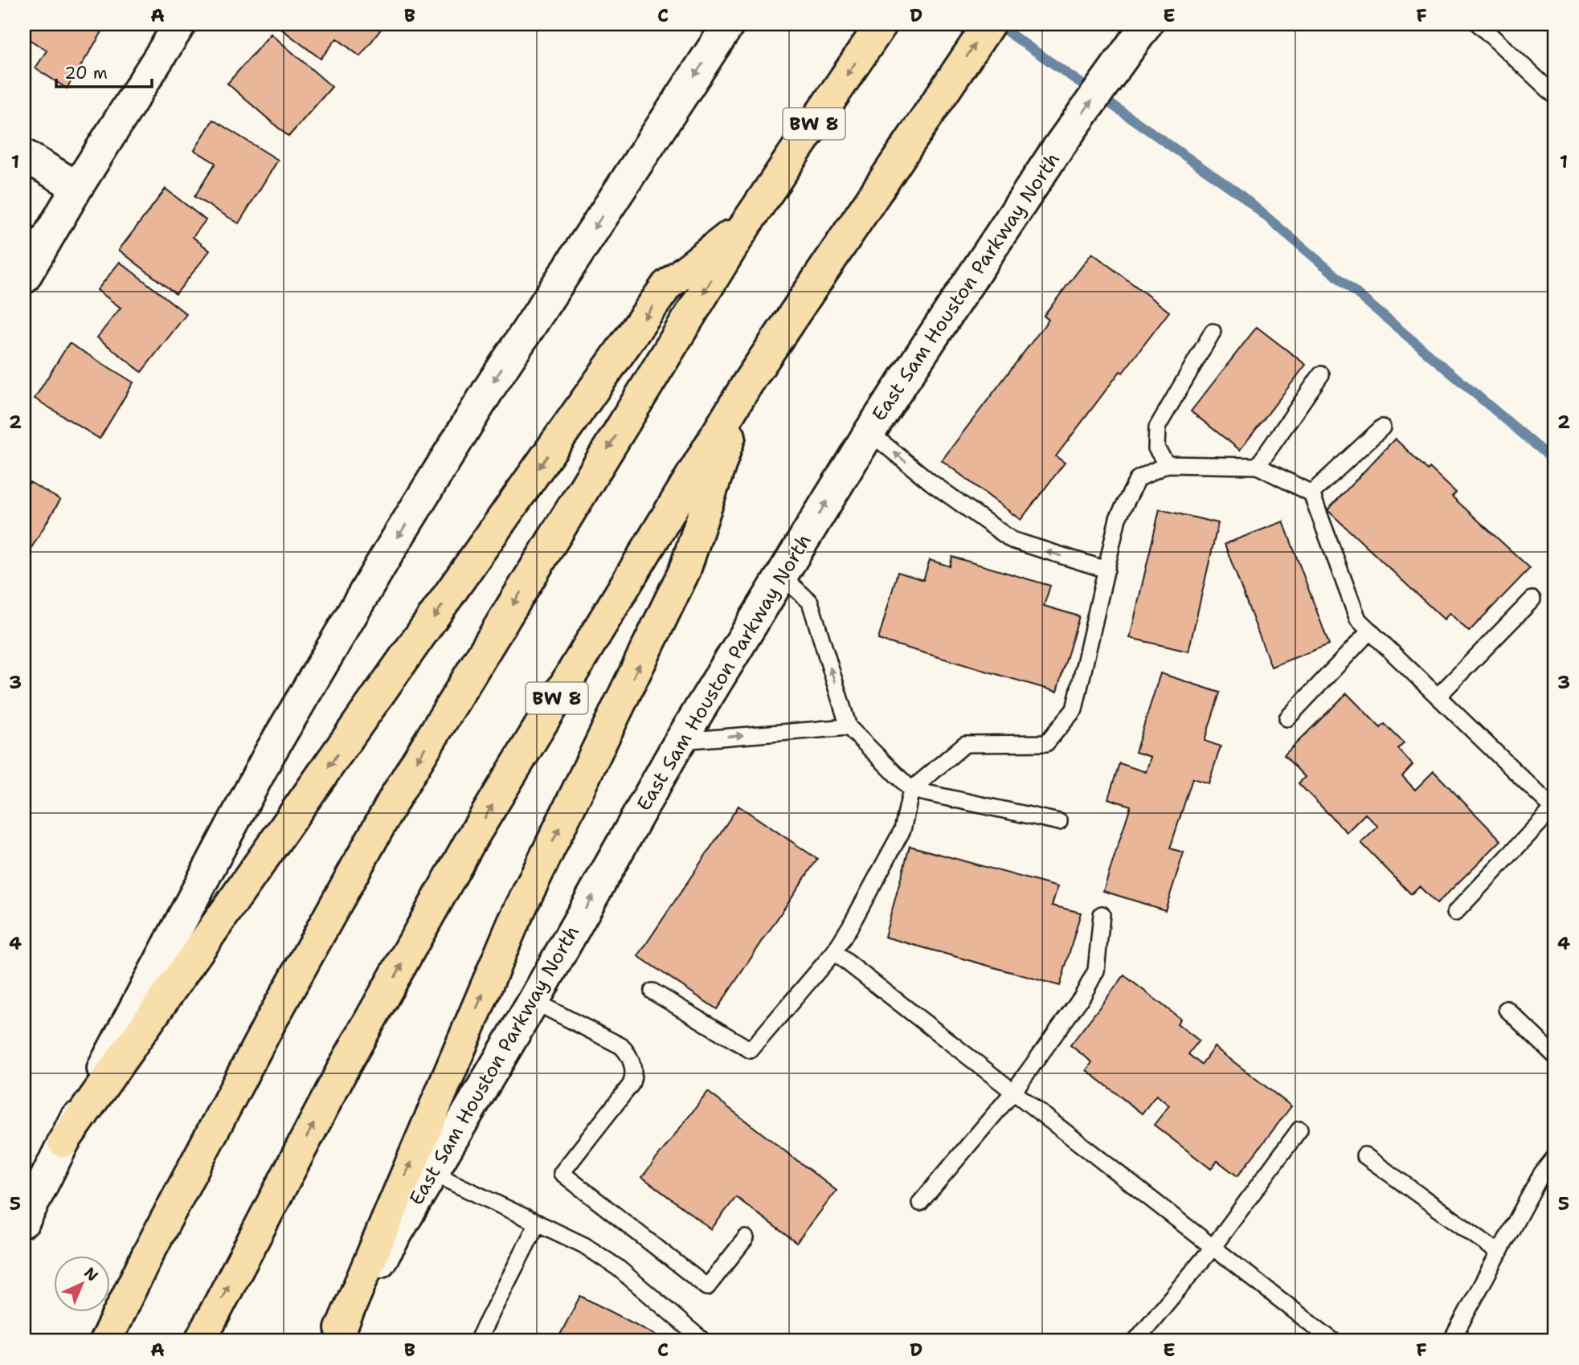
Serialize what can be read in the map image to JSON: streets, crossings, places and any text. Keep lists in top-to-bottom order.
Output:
{
  "streets": {
    "highway": ["BW 8"],
    "main road": ["East Sam Houston Parkway North"]
  },
  "one_way": ["East Sam Houston Parkway North"],
  "scale_bar": "20 m",
  "north": "top right",
  "grid": {
    "columns": [
      "A",
      "B",
      "C",
      "D",
      "E",
      "F"
    ],
    "rows": [
      "1",
      "2",
      "3",
      "4",
      "5"
    ]
  }
}
